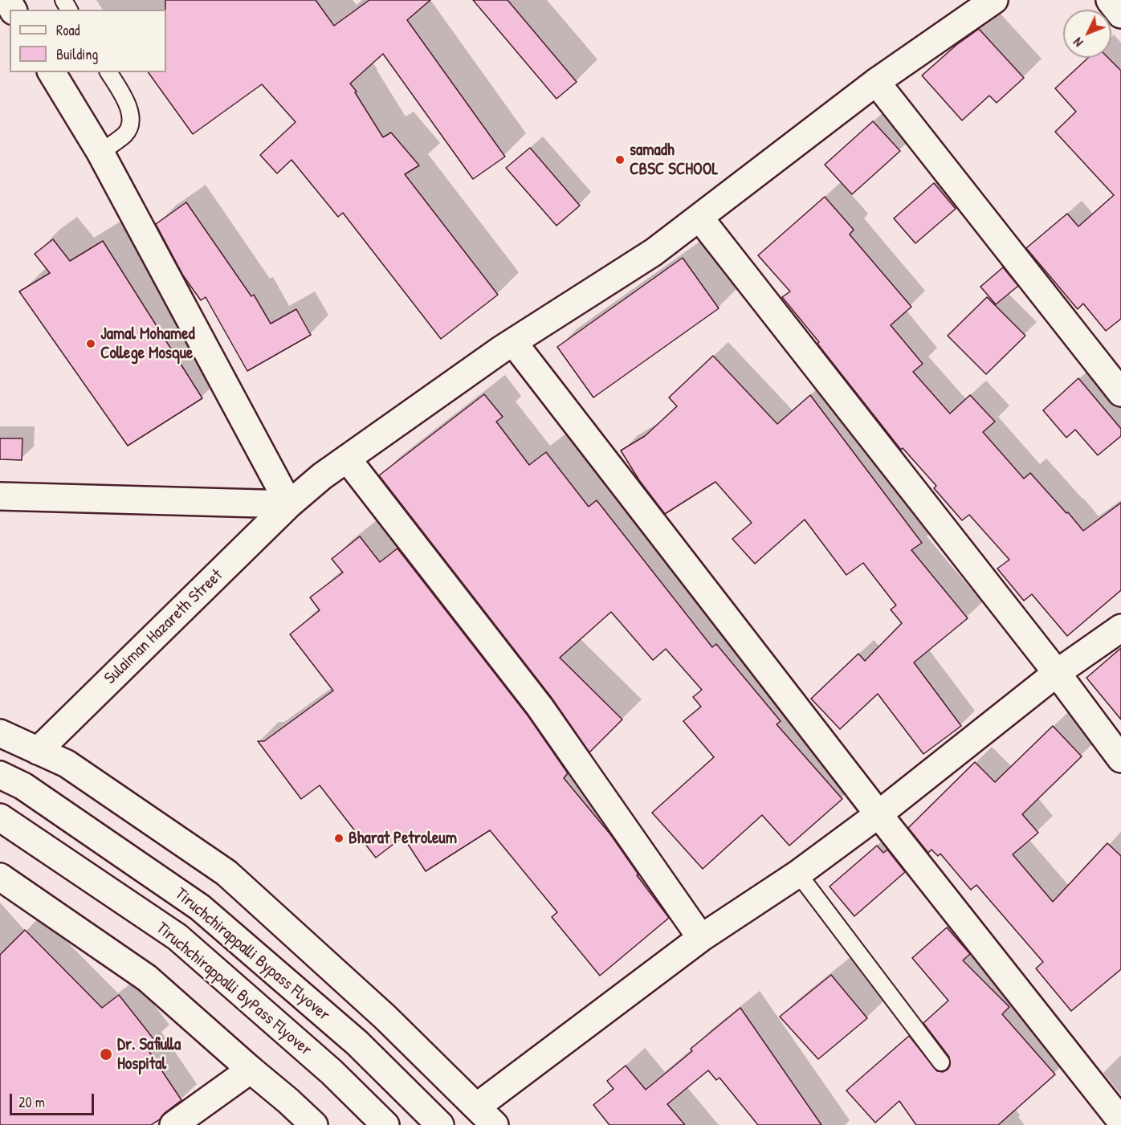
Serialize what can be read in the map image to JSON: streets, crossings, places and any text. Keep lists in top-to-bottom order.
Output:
{
  "streets": {
    "main road": ["Sulaiman Hazareth Street", "Tiruchchirappalli Bypass Flyover", "Tiruchchirappalli ByPass Flyover"]
  },
  "places": [
    "samadh CBSC SCHOOL",
    "Jamal Mohamed College Mosque",
    "Bharat Petroleum",
    "Dr. Safiulla Hospital"
  ],
  "legend": ["Road", "Building"],
  "scale_bar": "20 m",
  "north": "bottom left"
}
